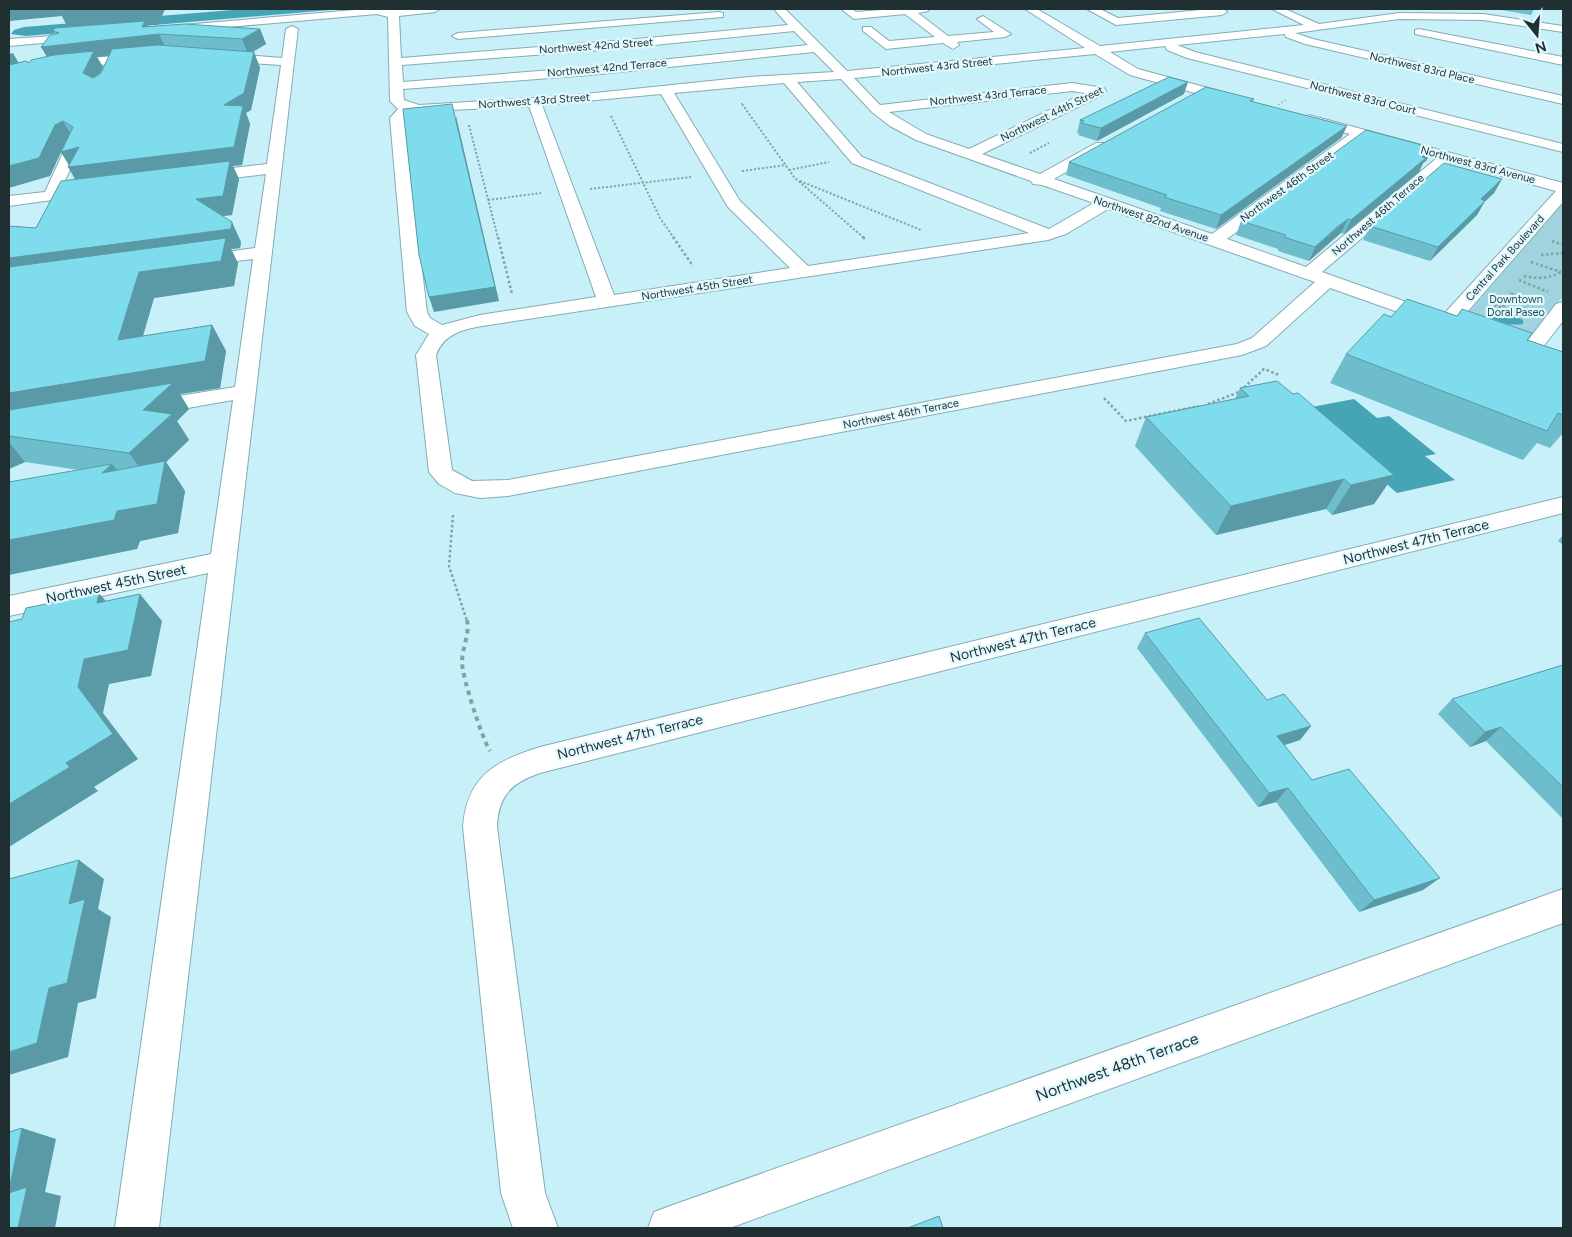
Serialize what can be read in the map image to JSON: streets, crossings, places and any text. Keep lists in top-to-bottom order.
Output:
{
  "streets": {
    "street": [
      "Northwest 42nd Street",
      "Northwest 43rd Street",
      "Northwest 42nd Terrace",
      "Northwest 83rd Place",
      "Northwest 43rd Terrace",
      "Northwest 83rd Court",
      "Northwest 44th Street",
      "Northwest 83rd Avenue",
      "Northwest 46th Street",
      "Northwest 46th Terrace",
      "Northwest 82nd Avenue",
      "Central Park Boulevard",
      "Northwest 45th Street",
      "Northwest 47th Terrace",
      "Northwest 48th Terrace"
    ]
  },
  "crossings": [
    ["Northwest 42nd Street", "Northwest 82nd Avenue"],
    ["Northwest 43rd Street", "Northwest 83rd Place"],
    ["Northwest 43rd Street", "Northwest 83rd Court"],
    ["Northwest 43rd Street", "Northwest 82nd Avenue"],
    ["Northwest 42nd Terrace", "Northwest 82nd Avenue"],
    ["Northwest 43rd Terrace", "Northwest 44th Street"],
    ["Northwest 43rd Terrace", "Northwest 82nd Avenue"],
    ["Northwest 44th Street", "Northwest 82nd Avenue"],
    ["Northwest 83rd Avenue", "Northwest 46th Street"],
    ["Northwest 83rd Avenue", "Northwest 46th Terrace"],
    ["Northwest 46th Street", "Northwest 82nd Avenue"],
    ["Northwest 46th Terrace", "Northwest 82nd Avenue"],
    ["Northwest 46th Terrace", "Northwest 45th Street"],
    ["Northwest 82nd Avenue", "Central Park Boulevard"],
    ["Northwest 82nd Avenue", "Northwest 45th Street"]
  ],
  "parks": ["Downtown Doral Paseo"],
  "north": "bottom"
}
